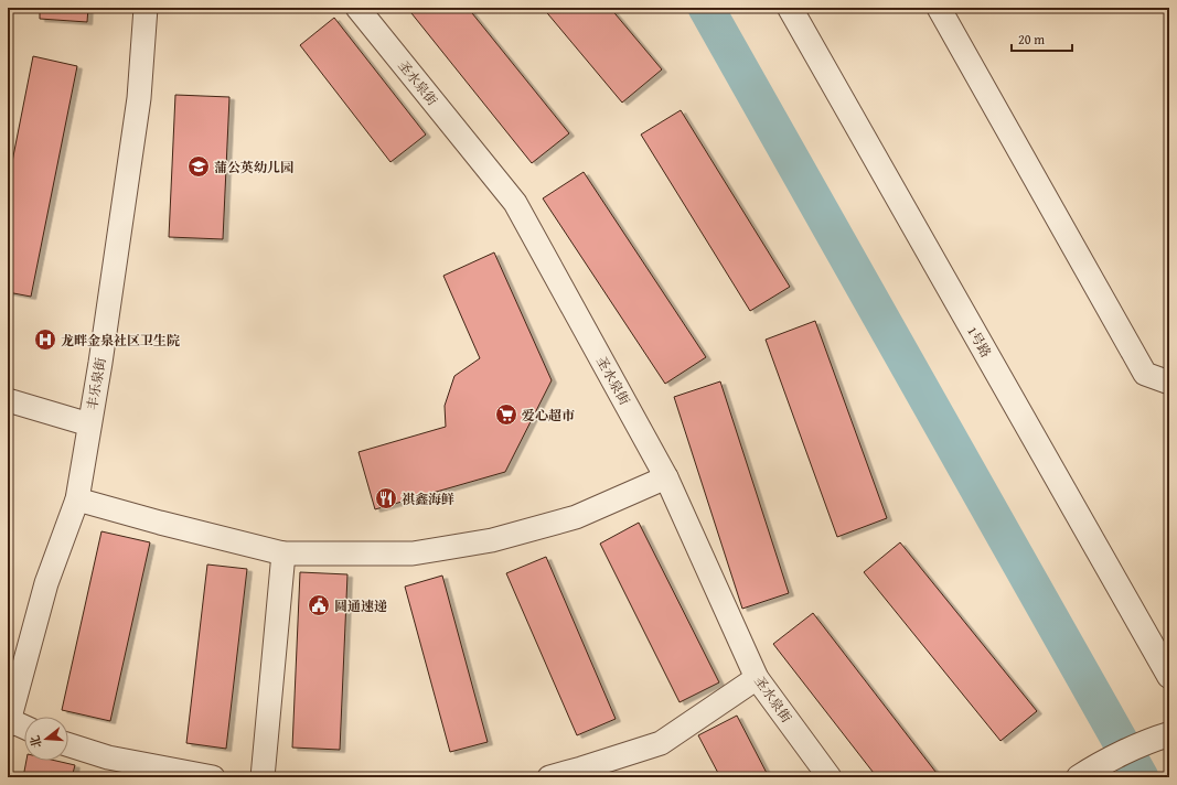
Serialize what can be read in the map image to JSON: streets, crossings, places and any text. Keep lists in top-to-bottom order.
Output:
{
  "streets": {
    "street": ["圣水泉街", "1号路", "丰乐泉街"]
  },
  "places": {
    "school or university": ["蒲公英幼儿园"],
    "hospital": ["龙畔金泉社区卫生院"],
    "supermarket": ["爱心超市"],
    "restaurant": ["祺鑫海鲜"],
    "public building": ["圆通速递"]
  },
  "scale_bar": "20 m",
  "north": "left"
}
